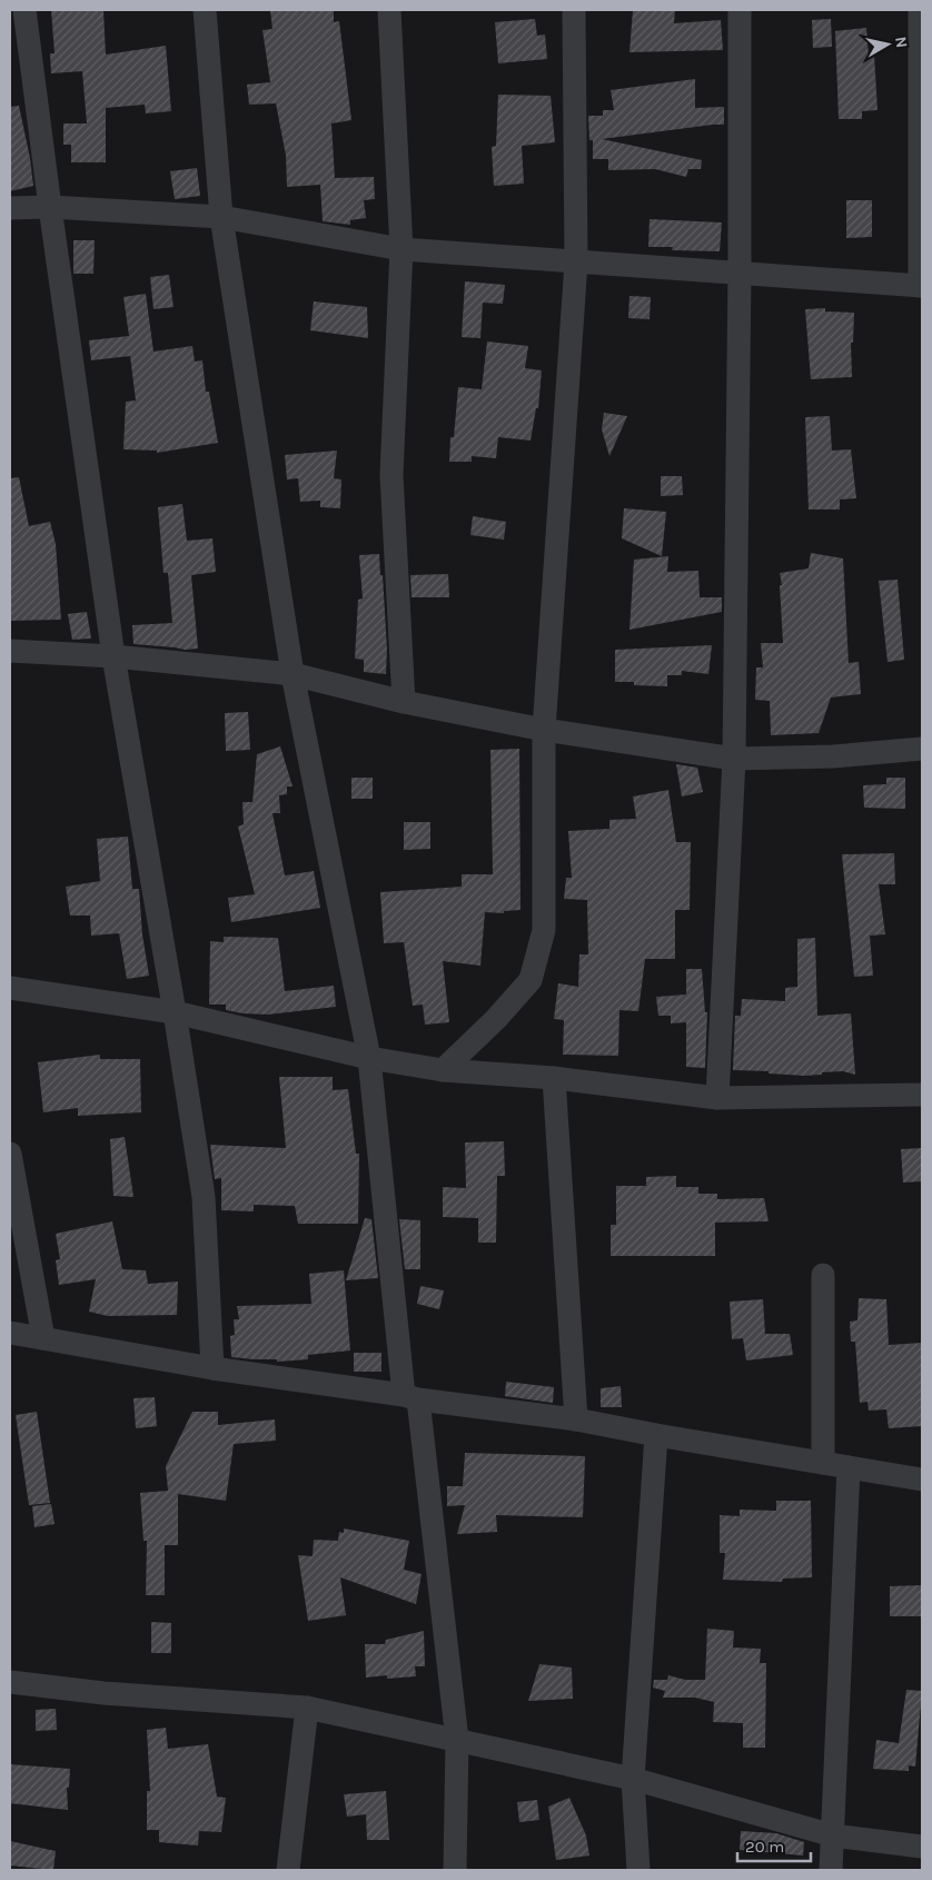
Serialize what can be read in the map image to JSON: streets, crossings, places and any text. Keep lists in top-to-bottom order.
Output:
{
  "scale_bar": "20 m",
  "north": "right"
}
